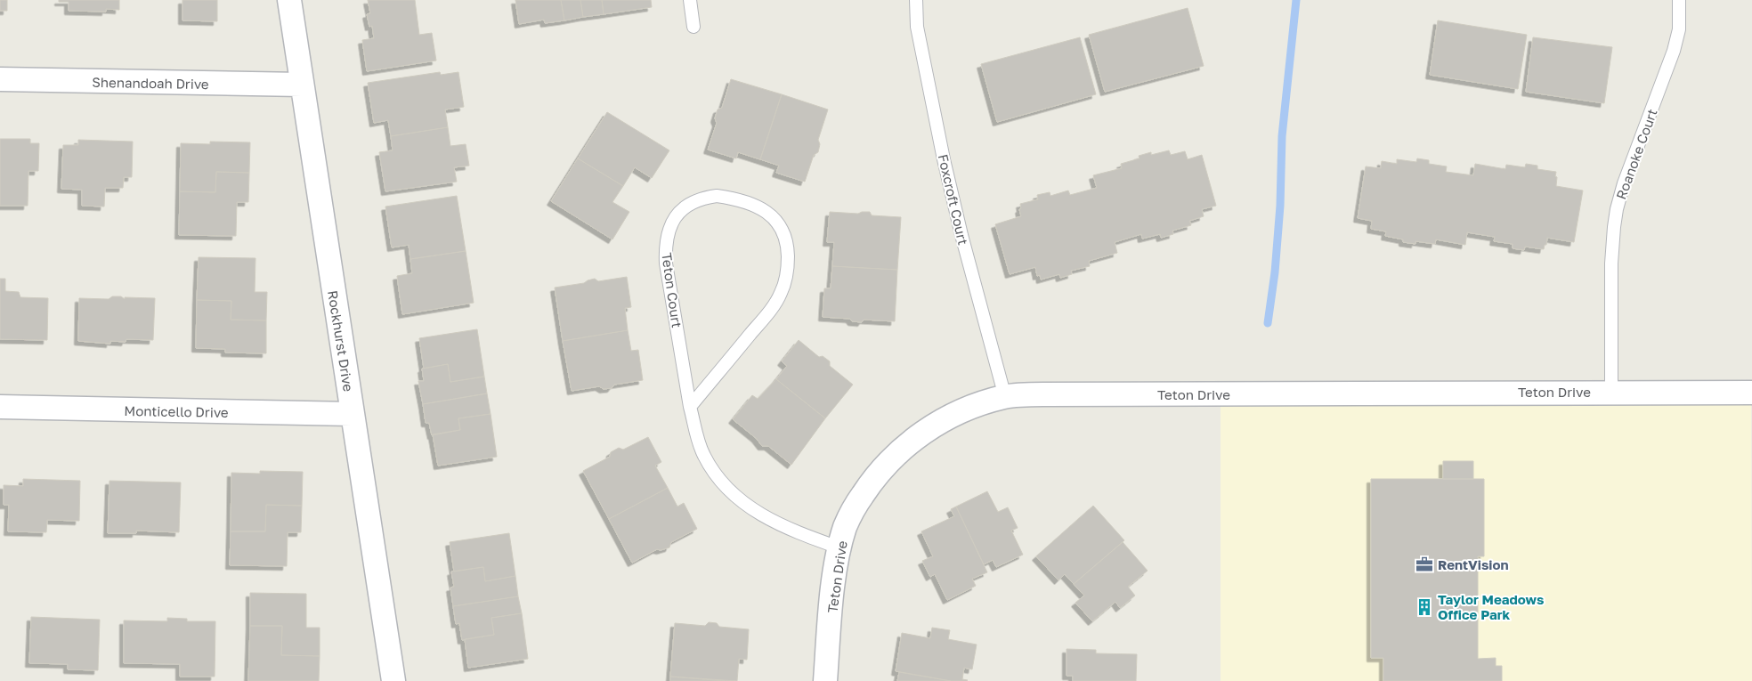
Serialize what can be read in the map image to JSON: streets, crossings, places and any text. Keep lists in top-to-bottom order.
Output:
{
  "streets": {
    "street": [
      "Shenandoah Drive",
      "Rockhurst Drive",
      "Teton Drive",
      "Monticello Drive"
    ],
    "lane": ["Roanoke Court", "Foxcroft Court", "Teton Court"]
  },
  "crossings": [
    ["Shenandoah Drive", "Rockhurst Drive"],
    ["Roanoke Court", "Teton Drive"],
    ["Foxcroft Court", "Teton Drive"],
    ["Teton Court", "Teton Drive"],
    ["Rockhurst Drive", "Monticello Drive"]
  ],
  "places": {
    "office": ["RentVision"],
    "building": ["Taylor Meadows Office Park"]
  }
}
